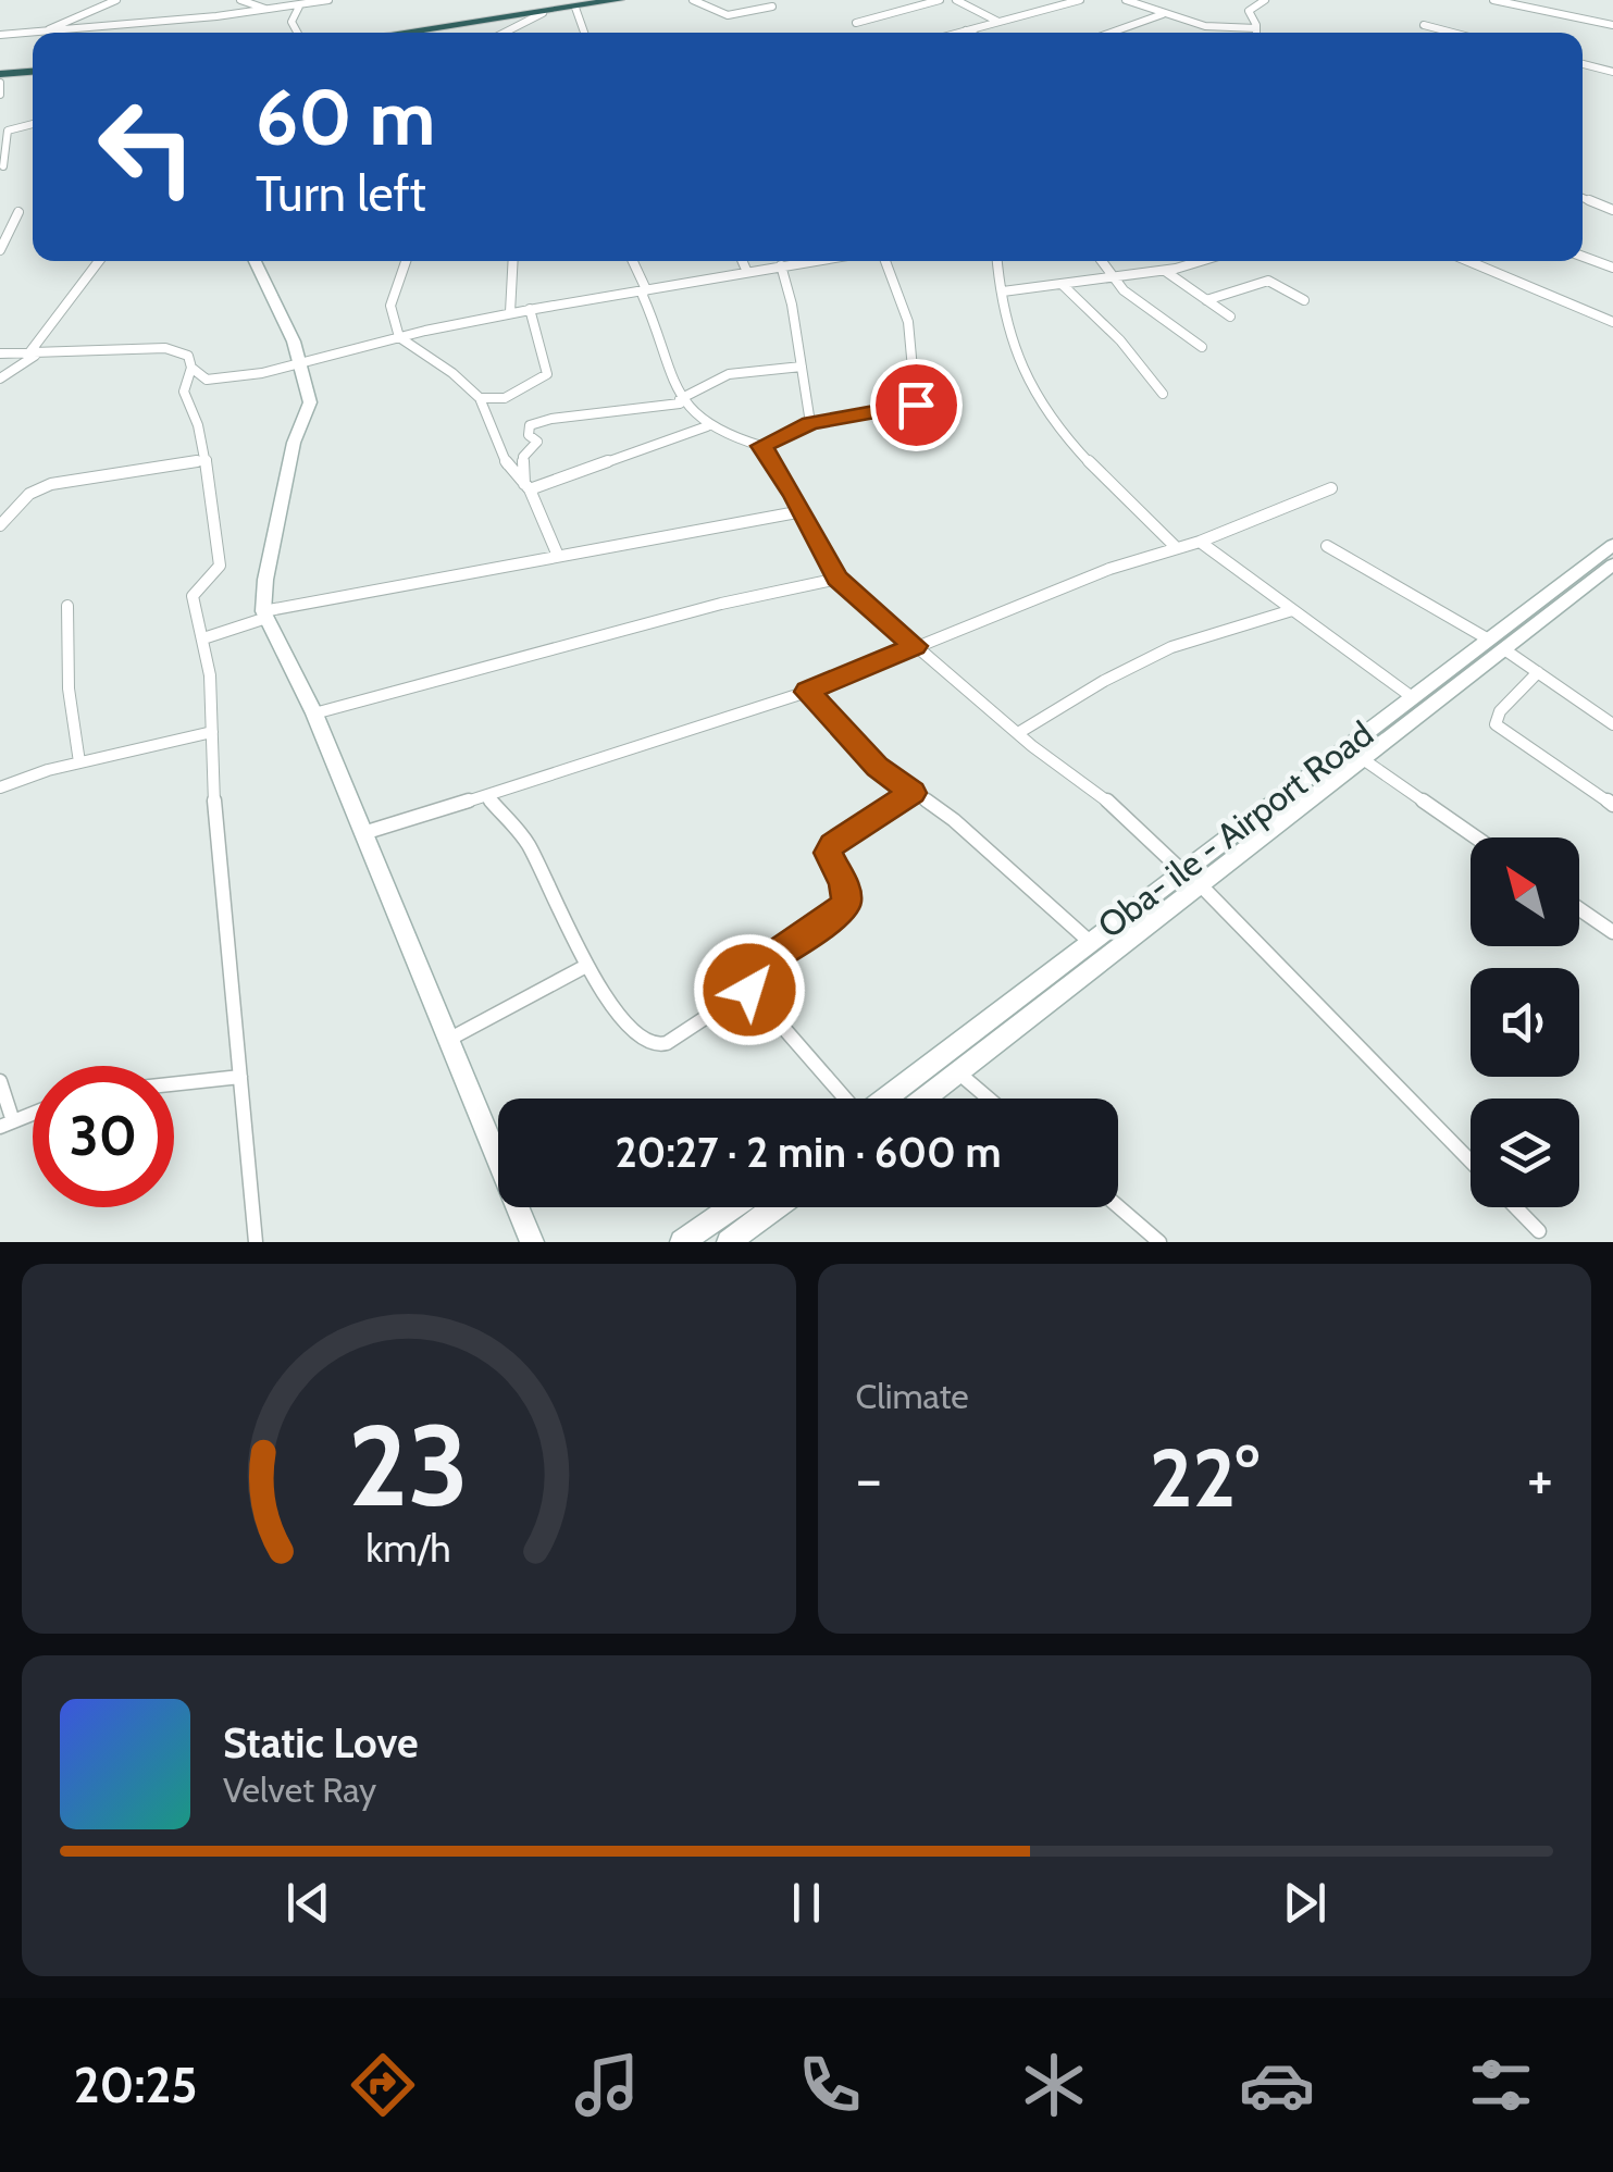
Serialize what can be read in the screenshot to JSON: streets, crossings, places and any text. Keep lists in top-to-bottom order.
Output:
{
  "streets": {
    "main road": ["Oba- ile - Airport Road"]
  },
  "north": "top left",
  "page": {
    "turn": ["60 m", "Turn left"],
    "limit": "30",
    "trip": "20:27 · 2 min · 600 m",
    "tile": "Climate",
    "heat": ["−", "22°", "+"],
    "song": ["Static Love", "Velvet Ray"],
    "tabs": "20:25",
    "gauge": ["23", "km/h"]
  }
}
